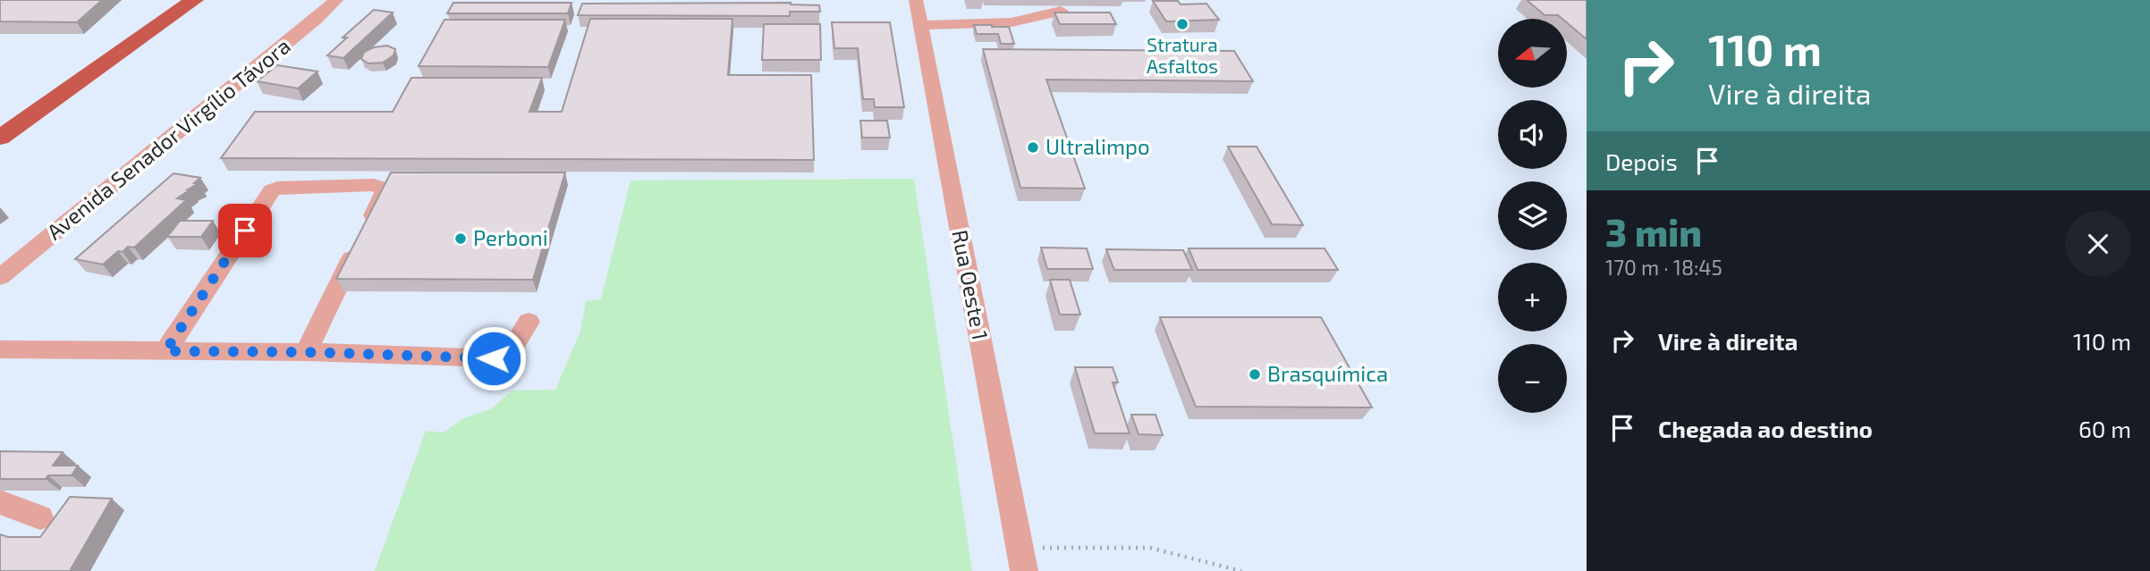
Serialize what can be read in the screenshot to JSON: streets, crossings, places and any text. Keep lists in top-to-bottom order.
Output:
{
  "streets": {
    "street": ["Avenida Senador Virgílio Távora", "Rua Oeste 1"]
  },
  "places": [
    "Stratura Asfaltos",
    "Ultralimpo",
    "Perboni",
    "Brasquímica"
  ],
  "north": "left",
  "page": {
    "turn": ["110 m", "Vire à direita"],
    "map_buttons": ["+", "−"],
    "then": "Depois",
    "heading": ["3 min", "170 m · 18:45"],
    "list": [
      {
        "name": "Vire à direita",
        "value": "110 m"
      },
      {
        "name": "Chegada ao destino",
        "value": "60 m"
      }
    ]
  }
}
